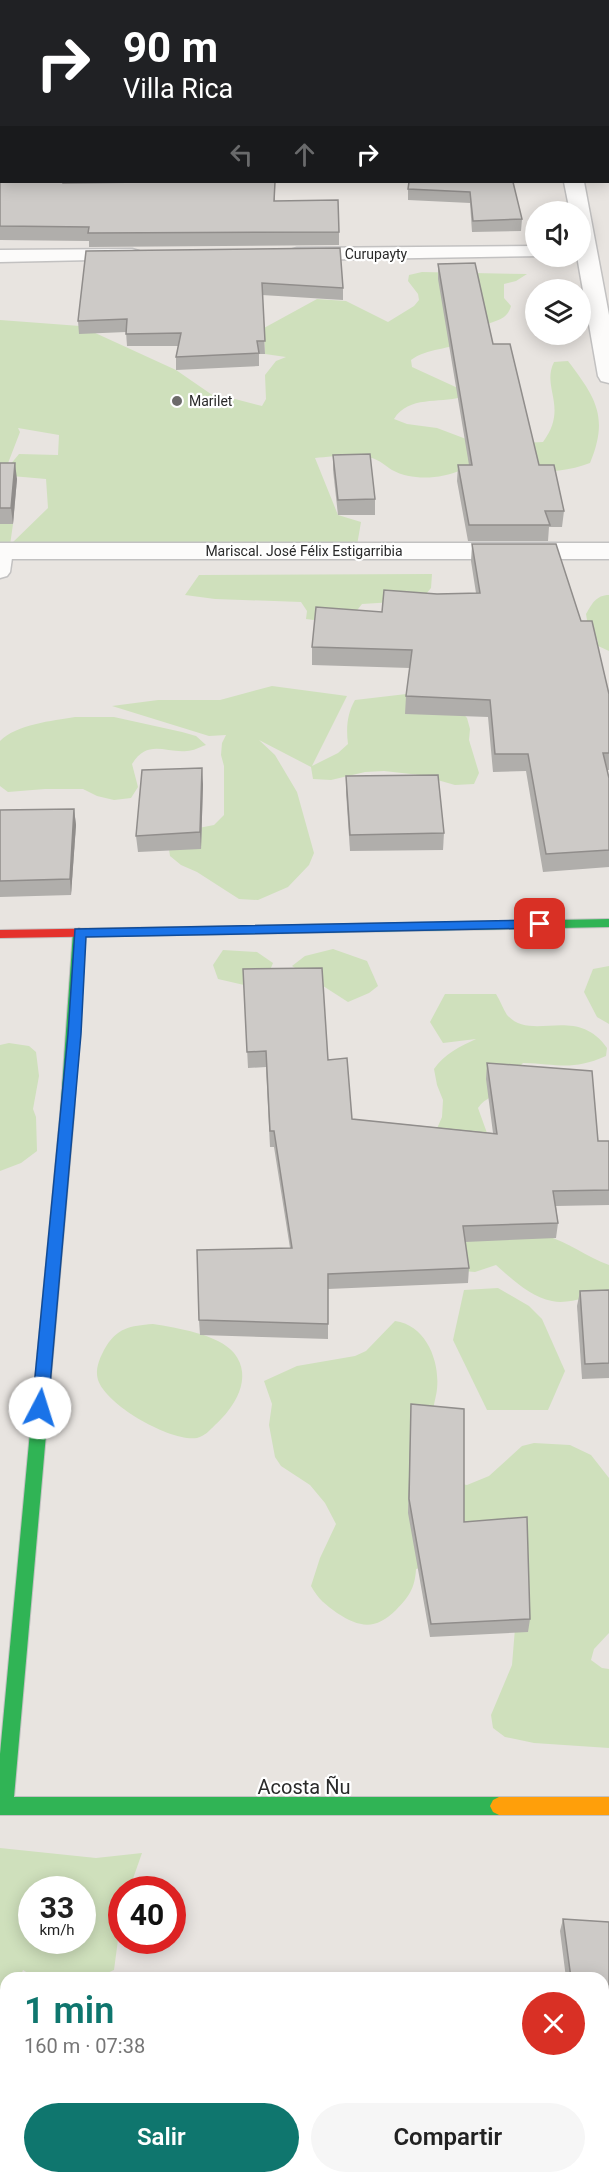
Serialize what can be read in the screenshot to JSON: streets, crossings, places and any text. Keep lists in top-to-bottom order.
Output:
{
  "streets": {
    "street": ["Curupayty", "Mariscal. José Félix Estigarribia", "Acosta Ñu"]
  },
  "places": ["Marilet"],
  "page": {
    "turn": ["90 m", "Villa Rica"],
    "speed": "33 km/h",
    "limit": "40",
    "heading": ["1 min", "160 m · 07:38"],
    "buttons": ["Salir", "Compartir"]
  }
}
